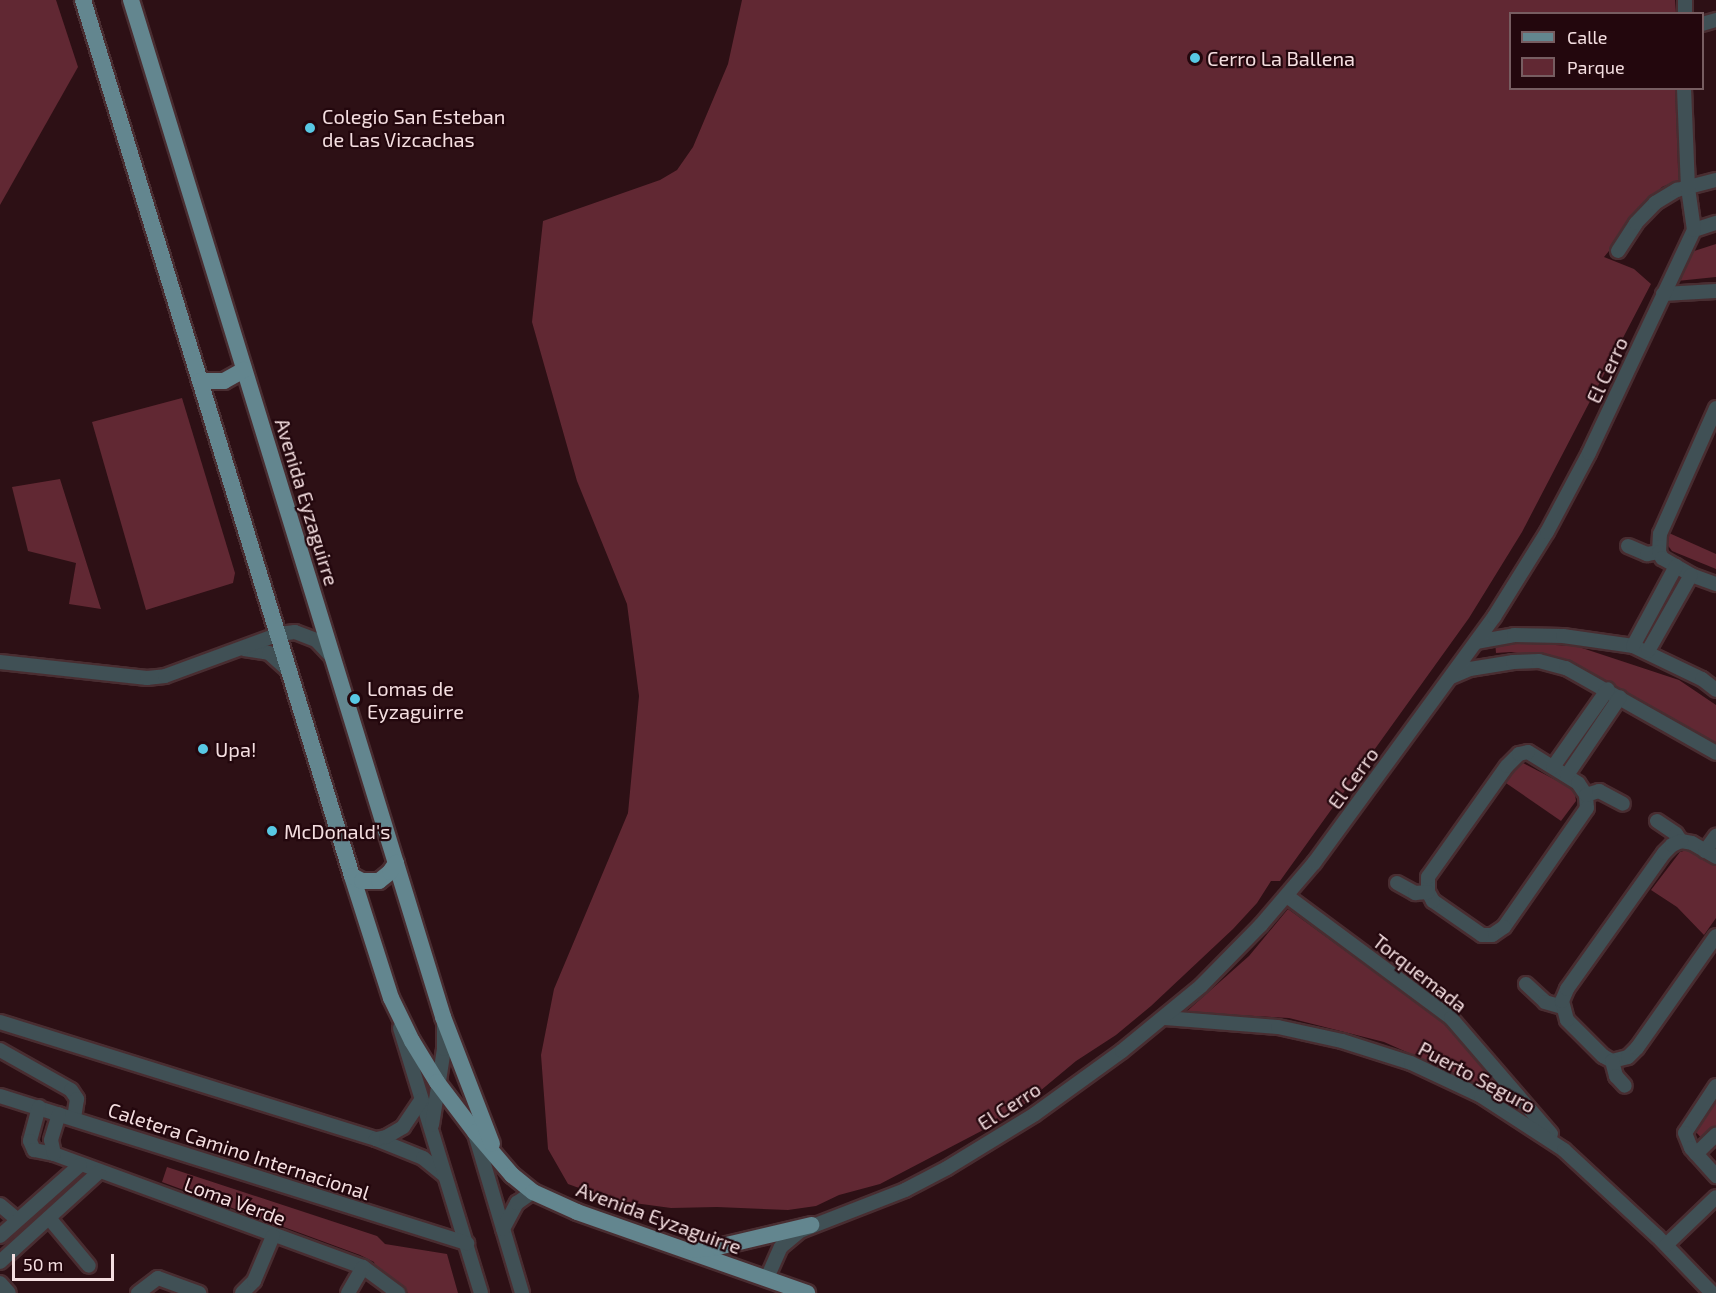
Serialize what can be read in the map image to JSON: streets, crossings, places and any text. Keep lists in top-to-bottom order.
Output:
{
  "streets": {
    "main road": ["Avenida Eyzaguirre"],
    "street": [
      "El Cerro",
      "Torquemada",
      "Puerto Seguro",
      "Caletera Camino Internacional",
      "Loma Verde"
    ]
  },
  "crossings": [
    ["El Cerro", "Avenida Eyzaguirre"],
    ["El Cerro", "Torquemada"],
    ["El Cerro", "Puerto Seguro"],
    ["Avenida Eyzaguirre", "Caletera Camino Internacional"],
    ["Torquemada", "Puerto Seguro"],
    ["Caletera Camino Internacional", "Loma Verde"]
  ],
  "places": [
    "Cerro La Ballena",
    "Colegio San Esteban de Las Vizcachas",
    "Lomas de Eyzaguirre",
    "Upa!",
    "McDonald's"
  ],
  "legend": ["Calle", "Parque"],
  "scale_bar": "50 m"
}
